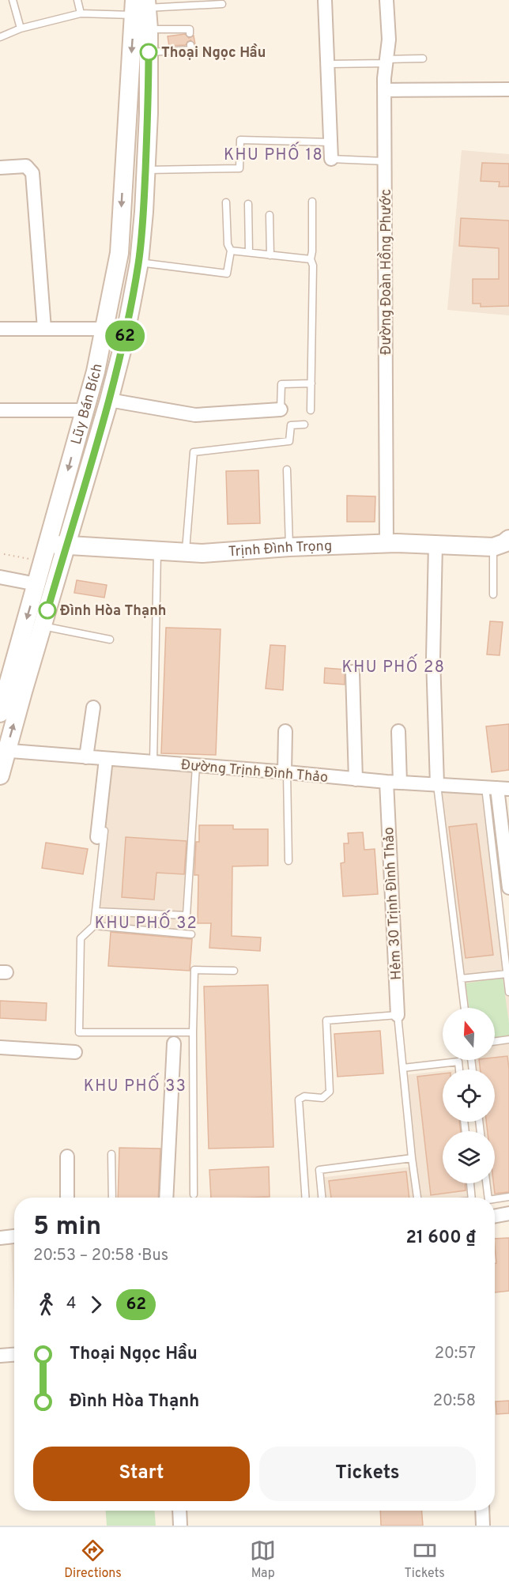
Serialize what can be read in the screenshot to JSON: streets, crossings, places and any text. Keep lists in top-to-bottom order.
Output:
{
  "streets": {
    "main road": ["Lũy Bán Bích", "Trịnh Đình Trọng"],
    "street": ["Đường Đoàn Hồng Phước", "Đường Trịnh Đình Thảo", "Hẻm 30 Trịnh Đình Thảo"]
  },
  "crossings": [
    ["Đường Đoàn Hồng Phước", "Trịnh Đình Trọng"],
    ["Lũy Bán Bích", "Trịnh Đình Trọng"],
    ["Đường Trịnh Đình Thảo", "Hẻm 30 Trịnh Đình Thảo"]
  ],
  "districts": [
    "KHU PHỐ 18",
    "KHU PHỐ 28",
    "KHU PHỐ 32",
    "KHU PHỐ 33"
  ],
  "places": ["Thoại Ngọc Hầu", "Đình Hòa Thạnh"],
  "lines": ["bus line 62"],
  "north": "top",
  "page": {
    "on_map": "62",
    "heading": ["5 min", "20:53 – 20:58 · Bus", "21 600 ₫"],
    "legs": ["4", "62"],
    "list": [
      {
        "name": "Thoại Ngọc Hầu",
        "value": "20:57"
      },
      {
        "name": "Đình Hòa Thạnh",
        "value": "20:58"
      }
    ],
    "buttons": ["Start", "Tickets"],
    "tabs": ["Directions", "Map", "Tickets"]
  }
}
